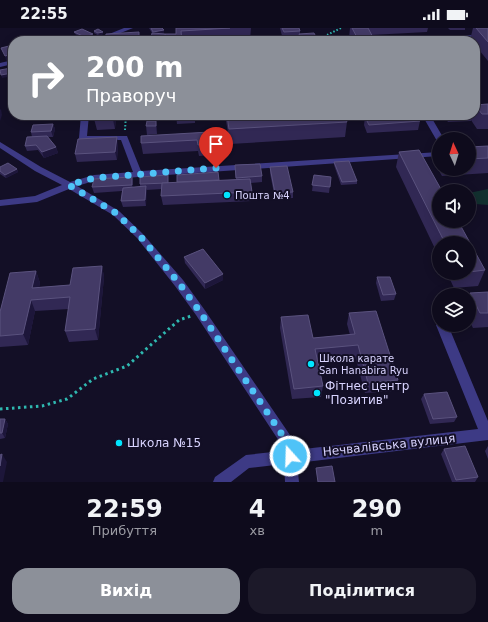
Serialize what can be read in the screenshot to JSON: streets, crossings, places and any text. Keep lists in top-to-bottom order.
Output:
{
  "streets": {
    "street": ["Нечвалівська вулиця"]
  },
  "places": [
    "Пошта №4",
    "Школа карате San Hanabira Ryu",
    "Фітнес центр \"Позитив\"",
    "Школа №15"
  ],
  "north": "top",
  "page": {
    "status": "22:55",
    "turn": ["200 m", "Праворуч"],
    "eta": [
      "22:59",
      "Прибуття",
      "4",
      "хв",
      "290",
      "m"
    ],
    "buttons": ["Вихід", "Поділитися"]
  }
}
